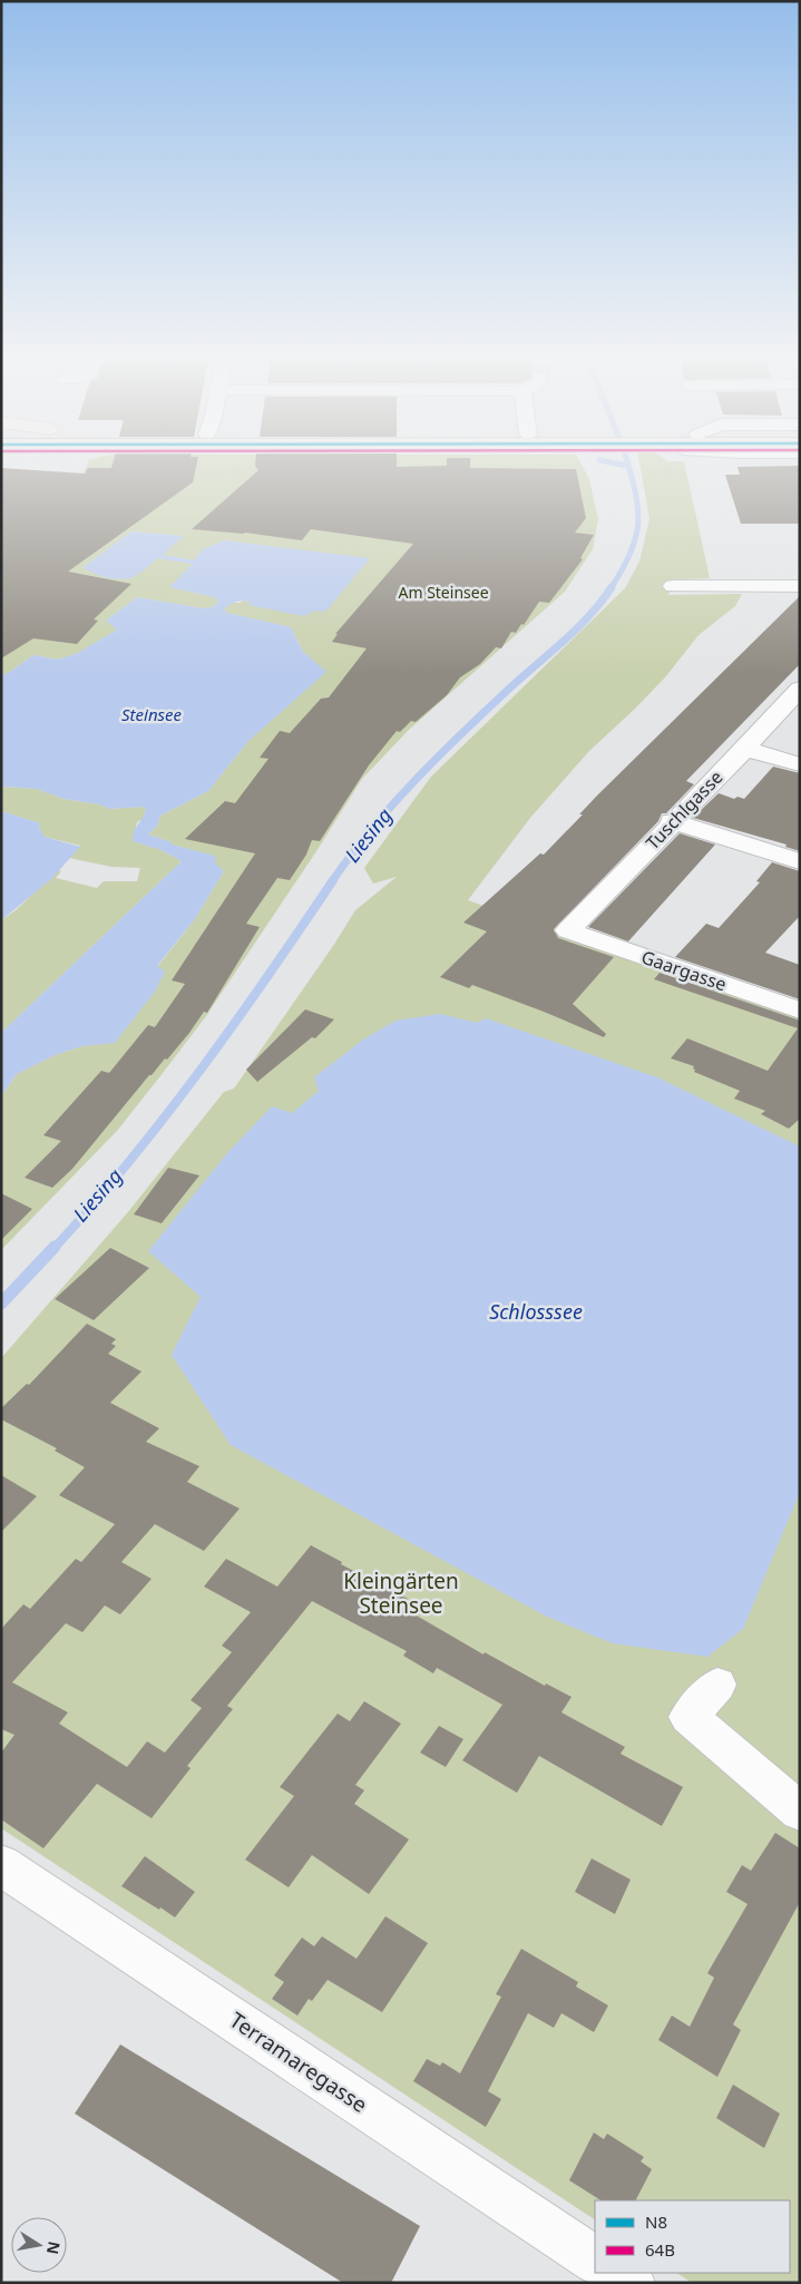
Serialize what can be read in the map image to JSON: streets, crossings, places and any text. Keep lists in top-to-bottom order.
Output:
{
  "streets": {
    "street": ["Tuschlgasse", "Gaargasse", "Terramaregasse"]
  },
  "crossings": [
    ["Tuschlgasse", "Gaargasse"]
  ],
  "water": ["Steinsee", "Liesing", "Schlosssee"],
  "parks": ["Am Steinsee", "Kleingärten Steinsee"],
  "legend": ["N8", "64B"],
  "north": "right"
}
